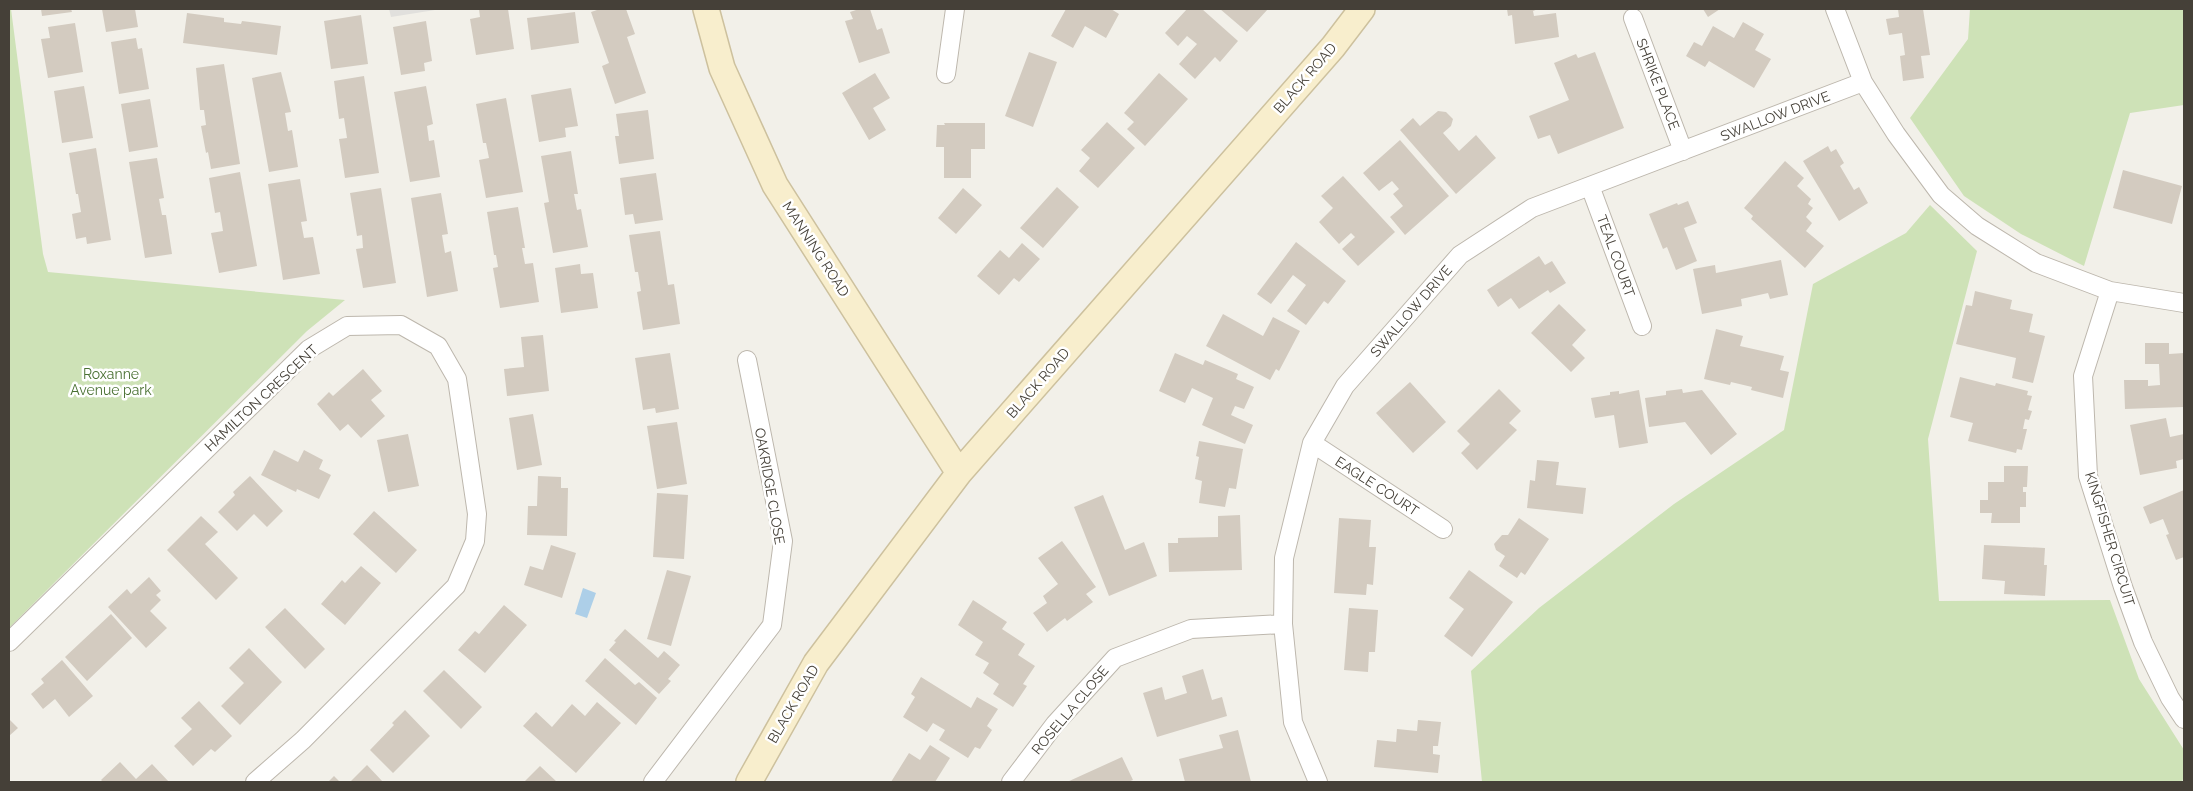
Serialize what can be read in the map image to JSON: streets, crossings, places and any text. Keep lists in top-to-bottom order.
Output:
{
  "streets": {
    "main road": ["BLACK ROAD", "MANNING ROAD"],
    "street": [
      "SHRIKE PLACE",
      "SWALLOW DRIVE",
      "TEAL COURT",
      "HAMILTON CRESCENT",
      "OAKRIDGE CLOSE",
      "EAGLE COURT",
      "KINGFISHER CIRCUIT",
      "ROSELLA CLOSE"
    ]
  },
  "crossings": [
    ["BLACK ROAD", "MANNING ROAD"],
    ["SHRIKE PLACE", "SWALLOW DRIVE"],
    ["SWALLOW DRIVE", "TEAL COURT"],
    ["SWALLOW DRIVE", "EAGLE COURT"],
    ["SWALLOW DRIVE", "ROSELLA CLOSE"]
  ],
  "parks": ["Roxanne Avenue park"]
}
